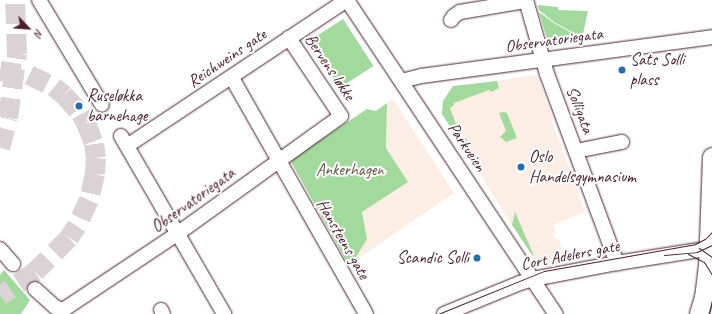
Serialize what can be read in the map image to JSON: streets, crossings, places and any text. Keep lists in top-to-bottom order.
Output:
{
  "streets": {
    "street": [
      "Observatoriegata",
      "Reichweins gate",
      "Bervens løkke",
      "Solligata",
      "Parkveien",
      "Hansteens gate",
      "Cort Adelers gate"
    ]
  },
  "crossings": [
    ["Observatoriegata", "Reichweins gate"],
    ["Observatoriegata", "Bervens løkke"],
    ["Observatoriegata", "Solligata"],
    ["Observatoriegata", "Parkveien"],
    ["Observatoriegata", "Hansteens gate"],
    ["Reichweins gate", "Bervens løkke"],
    ["Reichweins gate", "Parkveien"],
    ["Reichweins gate", "Hansteens gate"],
    ["Solligata", "Cort Adelers gate"],
    ["Parkveien", "Cort Adelers gate"]
  ],
  "parks": ["Ankerhagen"],
  "places": [
    "Sats Solli plass",
    "Ruseløkka barnehage",
    "Oslo Handelsgymnasium",
    "Scandic Solli"
  ],
  "north": "bottom right"
}
